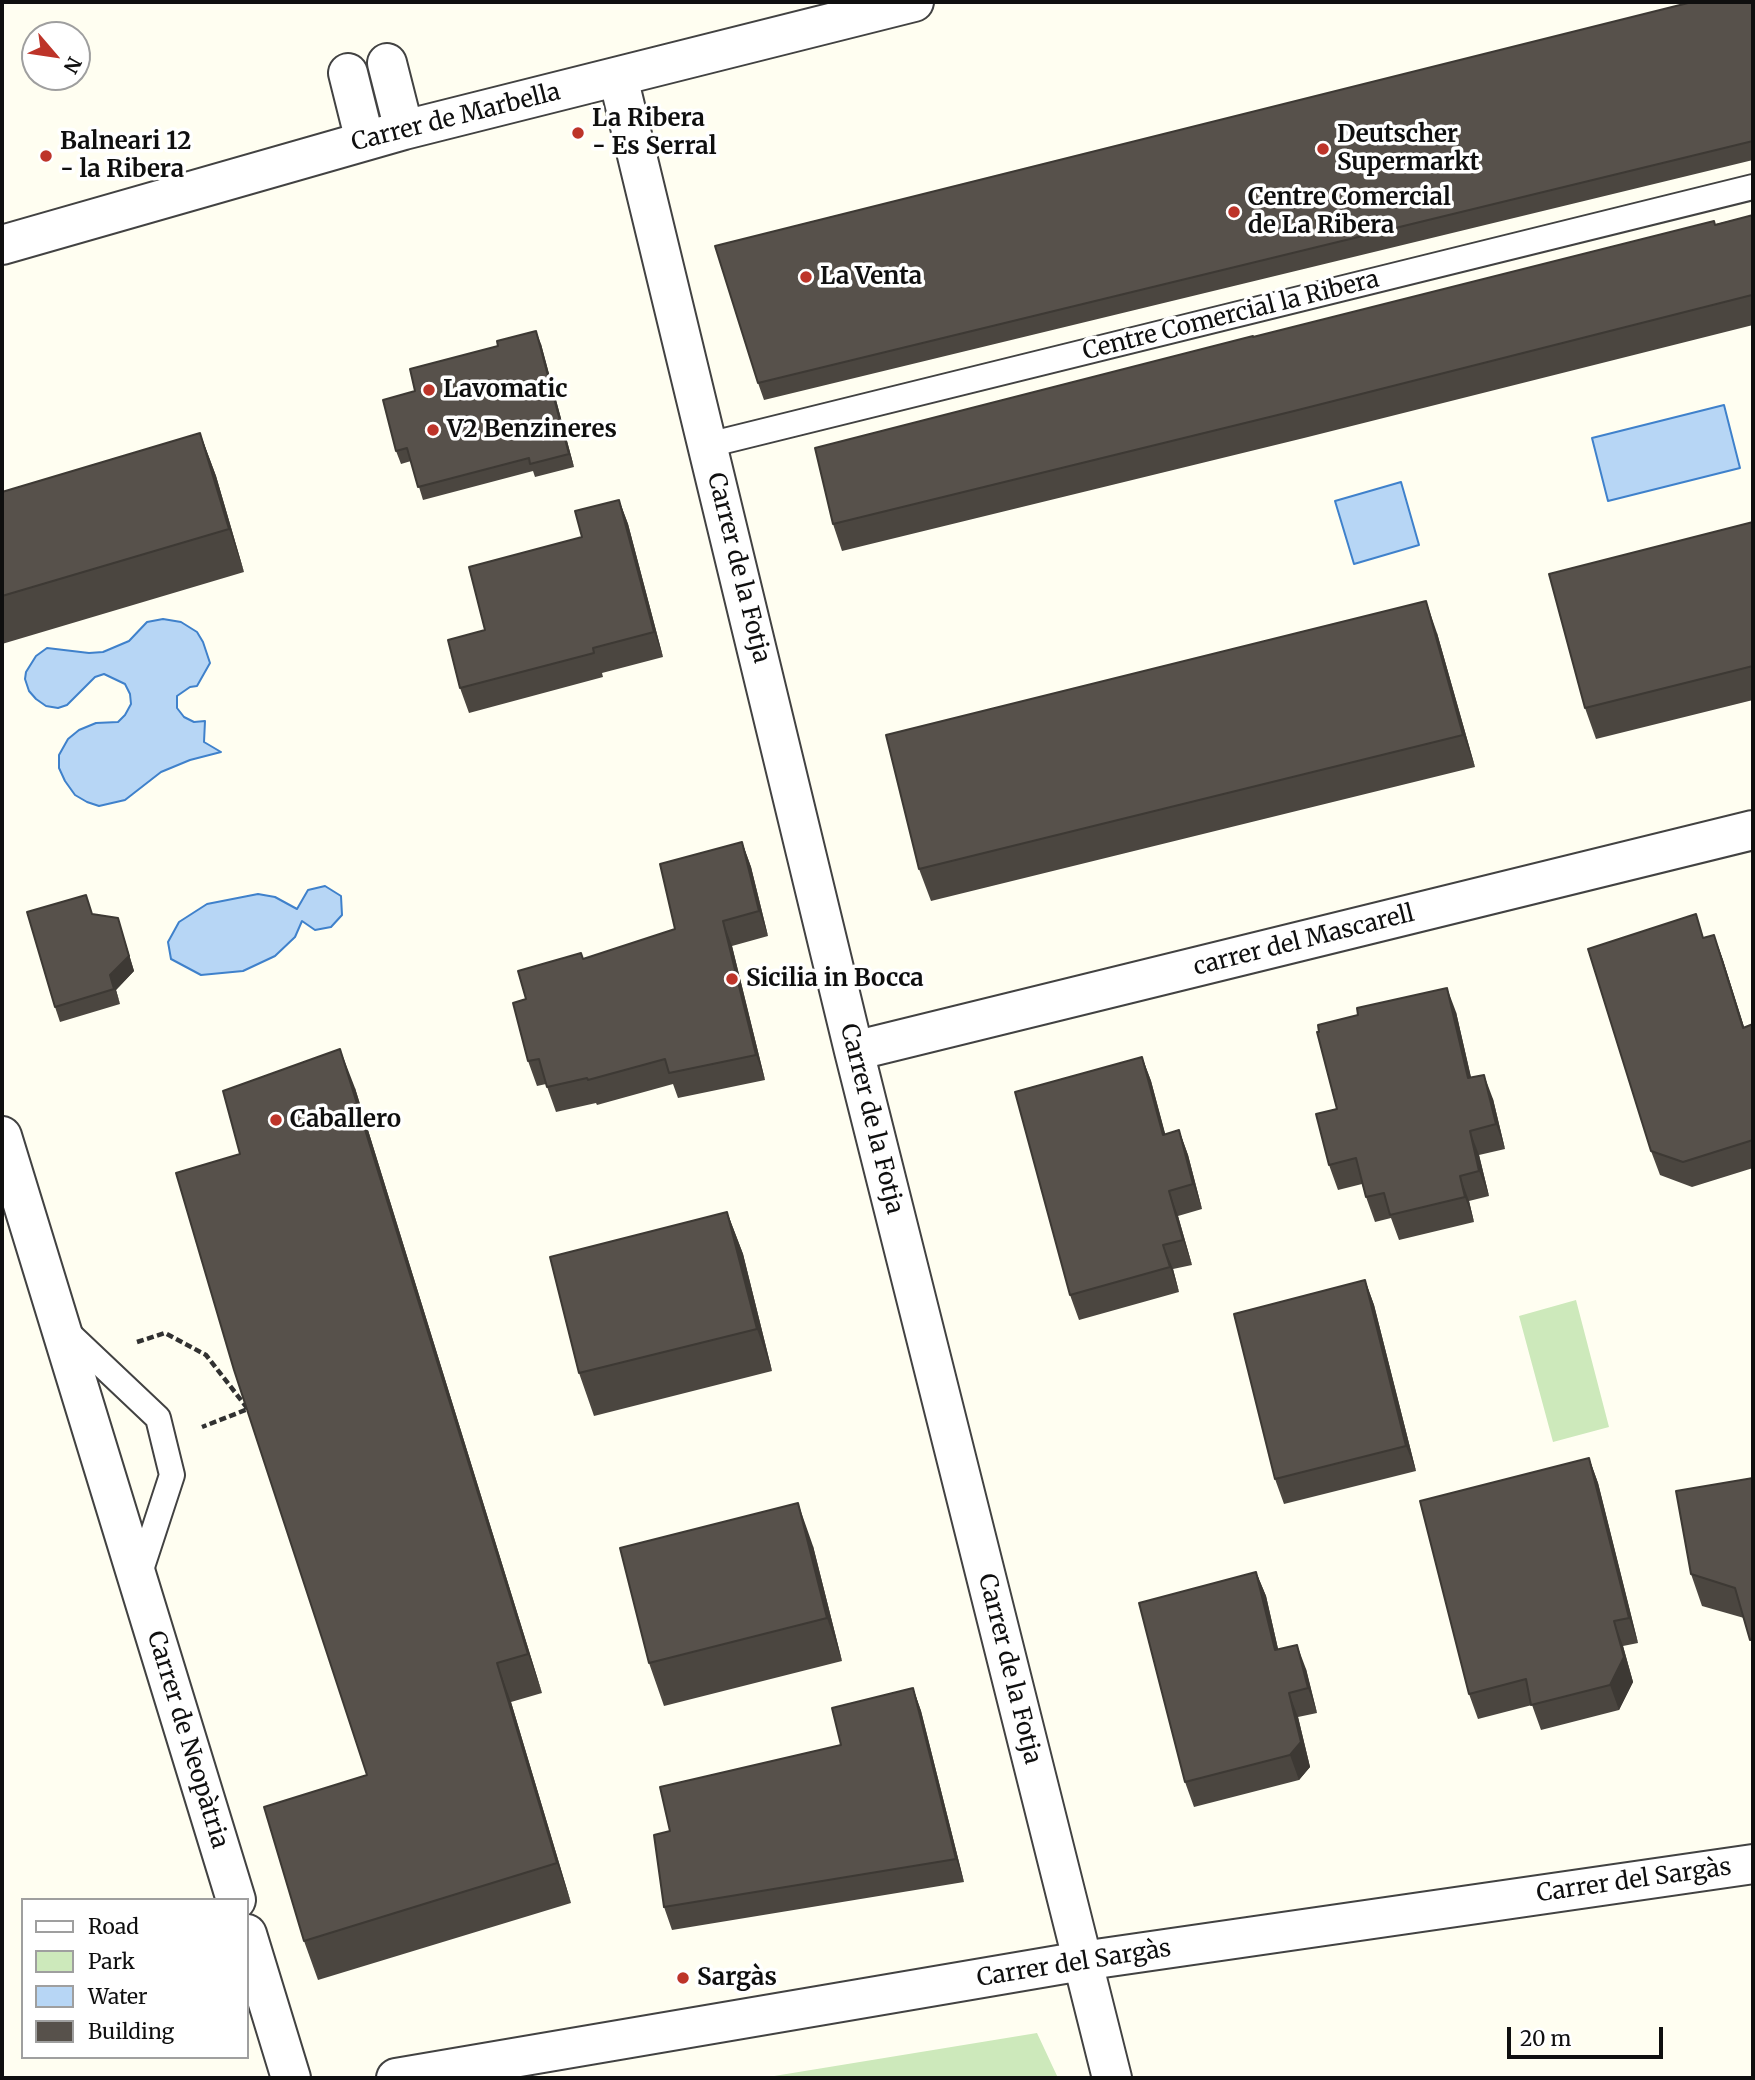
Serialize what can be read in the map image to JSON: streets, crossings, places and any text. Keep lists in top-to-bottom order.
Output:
{
  "streets": {
    "street": [
      "Carrer de Marbella",
      "Carrer de la Fotja",
      "carrer del Mascarell",
      "Carrer de Neopàtria",
      "Carrer del Sargàs"
    ],
    "lane": ["Centre Comercial la Ribera"]
  },
  "crossings": [
    ["Carrer de Marbella", "Carrer de la Fotja"],
    ["Centre Comercial la Ribera", "Carrer de la Fotja"],
    ["Carrer de la Fotja", "carrer del Mascarell"],
    ["Carrer de la Fotja", "Carrer del Sargàs"]
  ],
  "places": [
    "La Ribera - Es Serral",
    "Deutscher Supermarkt",
    "Balneari 12 - la Ribera",
    "Centre Comercial de La Ribera",
    "La Venta",
    "Lavomatic",
    "V2 Benzineres",
    "Sicilia in Bocca",
    "Caballero",
    "Sargàs"
  ],
  "legend": [
    "Road",
    "Park",
    "Water",
    "Building"
  ],
  "scale_bar": "20 m",
  "north": "bottom right"
}
